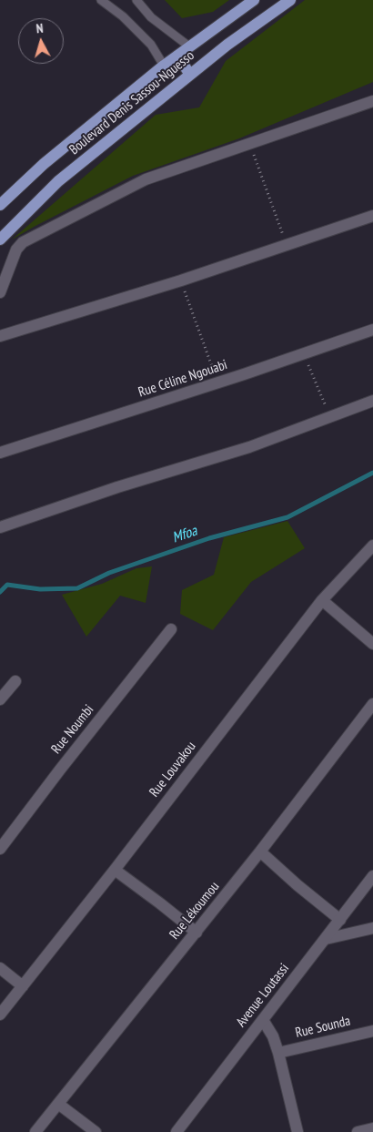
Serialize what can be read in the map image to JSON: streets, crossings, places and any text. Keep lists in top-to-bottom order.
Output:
{
  "streets": {
    "main road": ["Boulevard Denis Sassou-Nguesso"],
    "street": [
      "Rue Céline Ngouabi",
      "Rue Noumbi",
      "Rue Louvakou",
      "Rue Lékoumou",
      "Avenue Loutassi",
      "Rue Sounda"
    ]
  },
  "water": ["Mfoa"],
  "north": "top"
}
